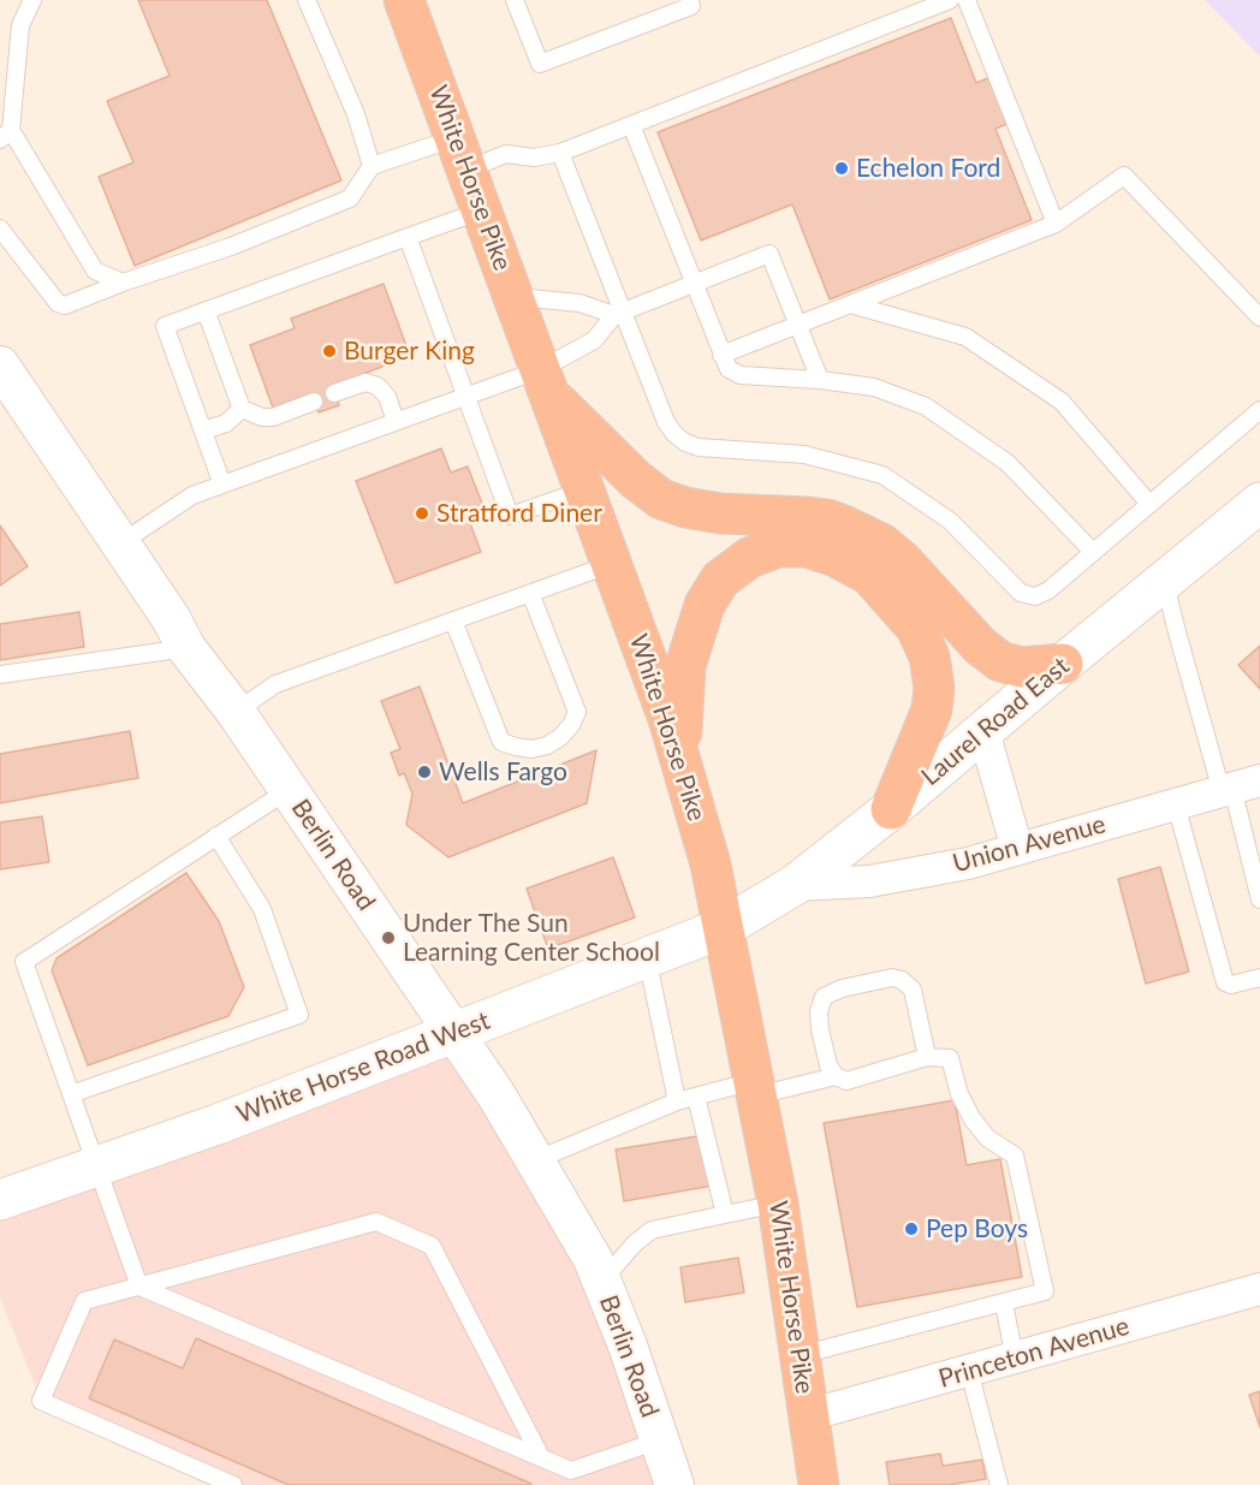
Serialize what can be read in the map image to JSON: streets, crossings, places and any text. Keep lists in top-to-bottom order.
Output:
{
  "streets": {
    "highway": ["White Horse Pike"],
    "main road": ["Laurel Road East", "White Horse Road West"],
    "street": ["Union Avenue", "Berlin Road", "Princeton Avenue"]
  },
  "crossings": [
    ["White Horse Pike", "Laurel Road East"],
    ["White Horse Pike", "White Horse Road West"],
    ["White Horse Pike", "Princeton Avenue"],
    ["Laurel Road East", "Union Avenue"],
    ["Laurel Road East", "White Horse Road West"],
    ["Berlin Road", "White Horse Road West"]
  ],
  "places": [
    "Echelon Ford",
    "Burger King",
    "Stratford Diner",
    "Wells Fargo",
    "Under The Sun Learning Center School",
    "Pep Boys"
  ]
}
